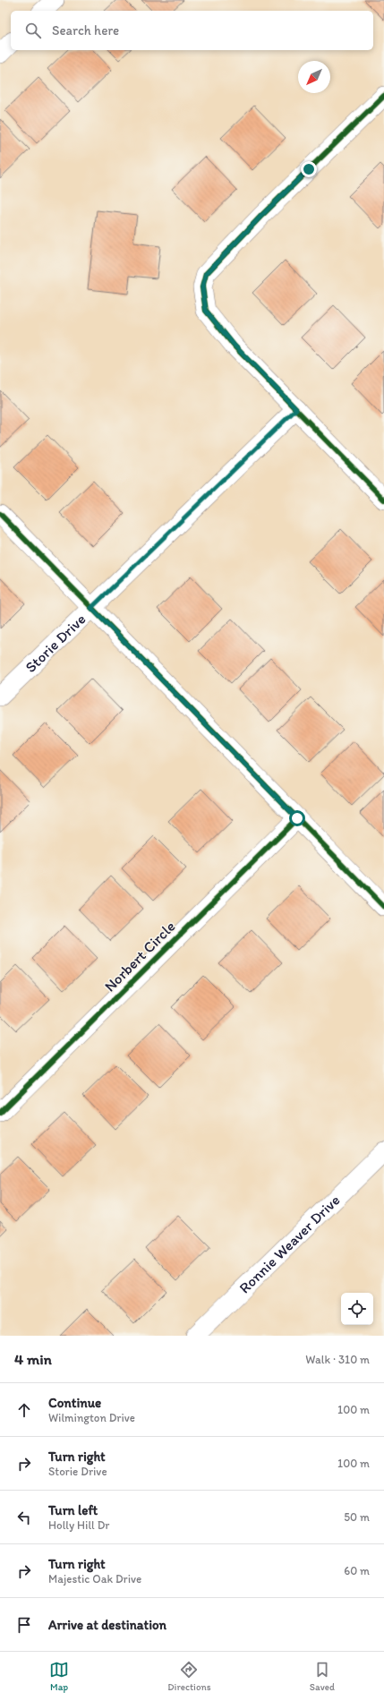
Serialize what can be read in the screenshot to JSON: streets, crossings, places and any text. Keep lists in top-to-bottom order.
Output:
{
  "streets": {
    "street": ["Storie Drive", "Norbert Circle", "Ronnie Weaver Drive"]
  },
  "north": "bottom left",
  "page": {
    "search": "Search here",
    "heading": ["4 min", "Walk · 310 m"],
    "list": [
      ["Continue", "Wilmington Drive", "100 m"],
      ["Turn right", "Storie Drive", "100 m"],
      ["Turn left", "Holly Hill Dr", "50 m"],
      ["Turn right", "Majestic Oak Drive", "60 m"],
      "Arrive at destination"
    ],
    "nav": ["Map", "Directions", "Saved"]
  }
}
